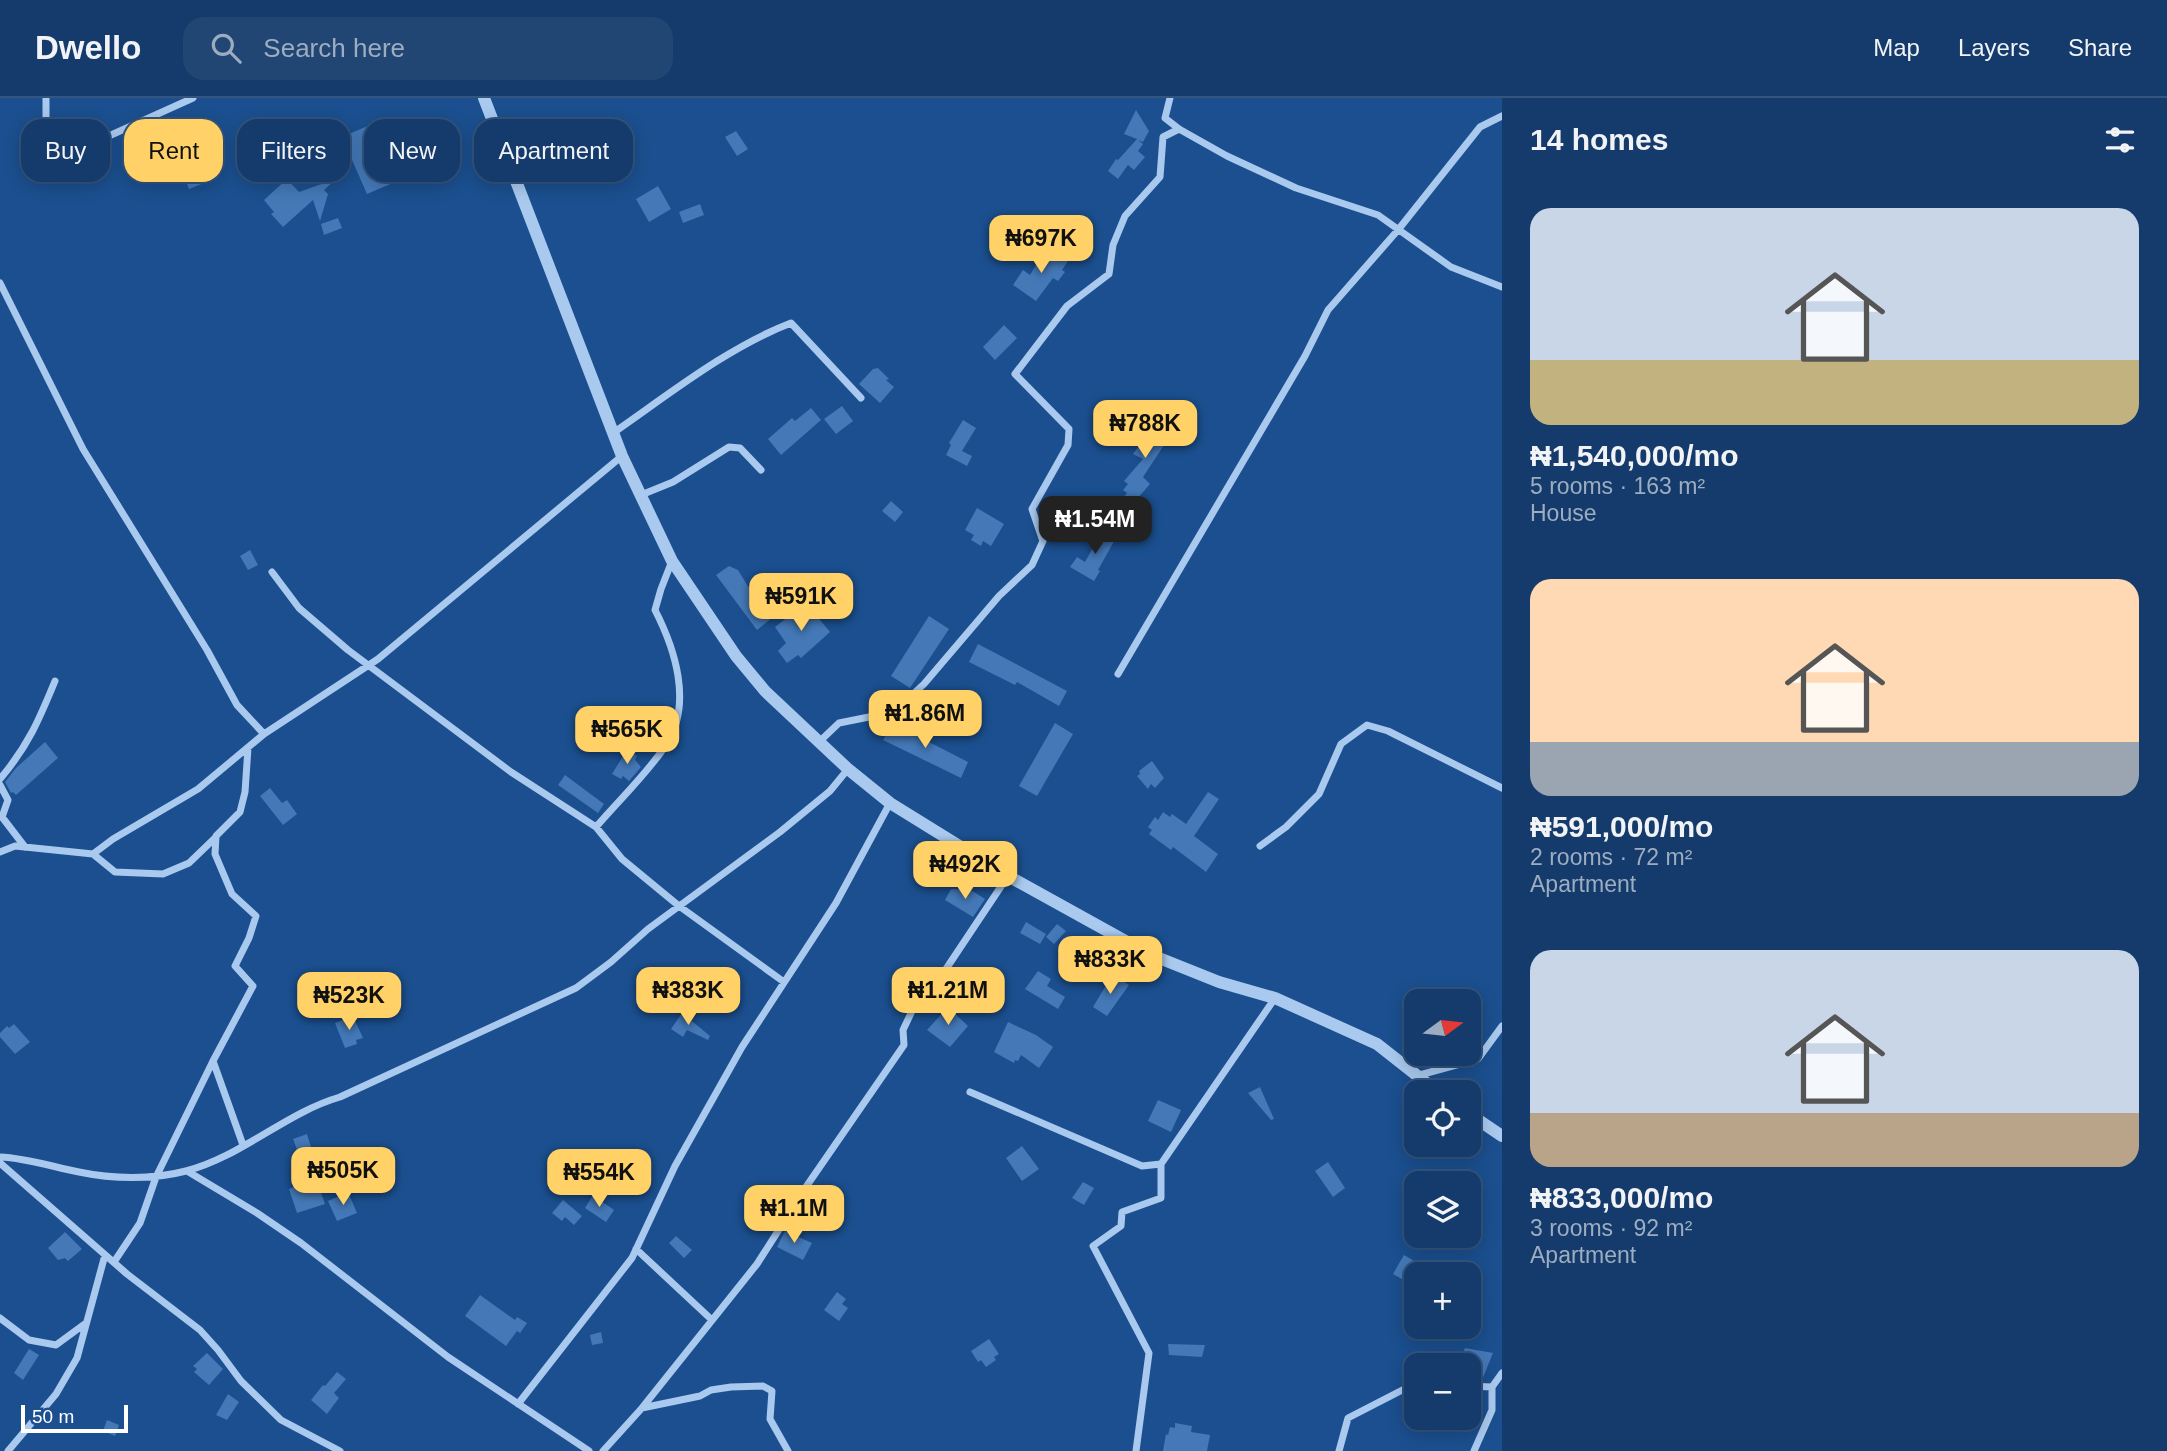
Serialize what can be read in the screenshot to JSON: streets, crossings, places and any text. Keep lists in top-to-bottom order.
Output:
{
  "scale_bar": "50 m",
  "north": "right",
  "page": {
    "header": "Dwello",
    "search": "Search here",
    "nav": ["Map", "Layers", "Share"],
    "heading": "14 homes",
    "chip": [
      "Buy",
      "Rent",
      "Filters",
      "New",
      "Apartment"
    ],
    "list": [
      {
        "name": "₦1,540,000/mo",
        "note": "5 rooms · 163 m² · House"
      },
      {
        "name": "₦591,000/mo",
        "note": "2 rooms · 72 m² · Apartment"
      },
      {
        "name": "₦833,000/mo",
        "note": "3 rooms · 92 m² · Apartment"
      }
    ],
    "price": [
      "₦697K",
      "₦788K",
      "₦1.54M",
      "₦591K",
      "₦1.86M",
      "₦565K",
      "₦492K",
      "₦833K",
      "₦383K",
      "₦1.21M",
      "₦523K",
      "₦505K",
      "₦554K",
      "₦1.1M"
    ],
    "map_buttons": ["+", "−"],
    "scale": "50 m"
  }
}
